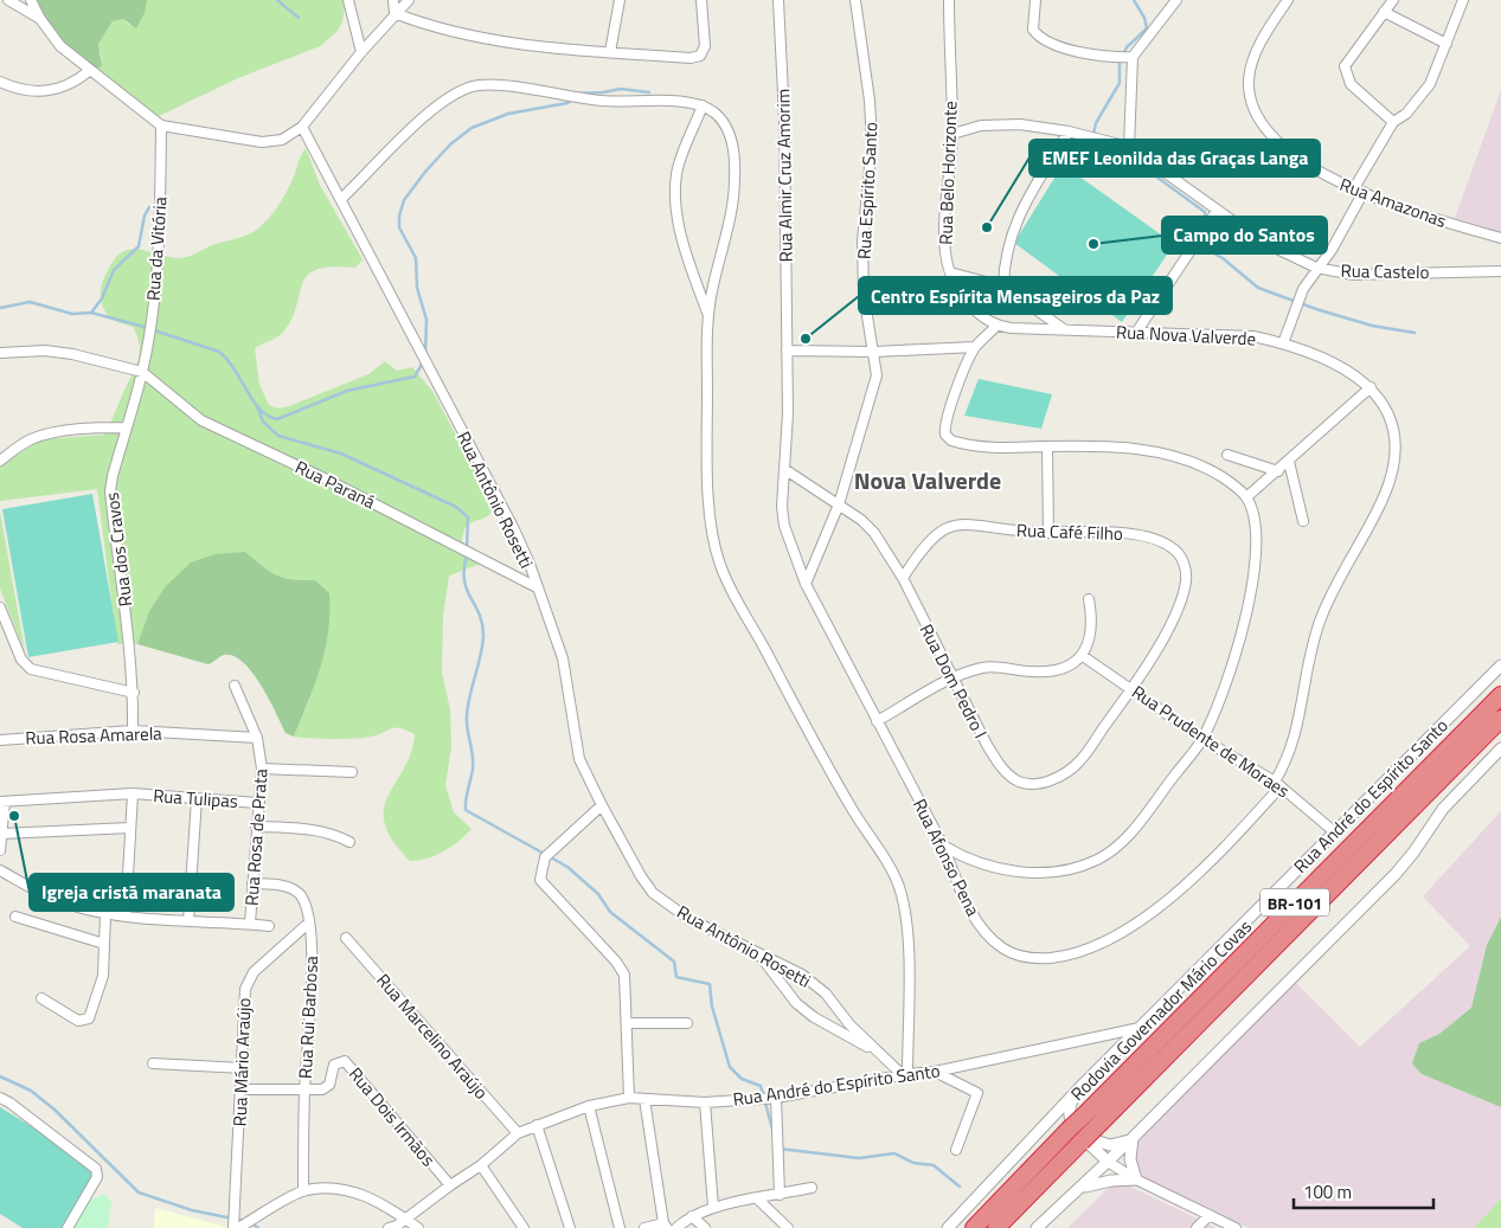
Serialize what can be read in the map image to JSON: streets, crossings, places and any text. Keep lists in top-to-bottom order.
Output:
{
  "streets": {
    "highway": ["BR-101", "Rodovia Governador Mário Covas"],
    "street": [
      "Rua Belo Horizonte",
      "Rua Almir Cruz Amorim",
      "Rua Espírito Santo",
      "Rua Amazonas",
      "Rua da Vitória",
      "Rua Castelo",
      "Rua Nova Valverde",
      "Rua Paraná",
      "Rua Antônio Rosetti",
      "Rua Café Filho",
      "Rua dos Cravos",
      "Rua Dom Pedro I",
      "Rua Rosa Amarela",
      "Rua Prudente de Moraes",
      "Rua André do Espírito Santo",
      "Rua Tulipas",
      "Rua Rosa de Prata",
      "Rua Afonso Pena",
      "Rua Rui Barbosa",
      "Rua Marcelino Araújo",
      "Rua Mário Araújo",
      "Rua Dois Irmãos"
    ]
  },
  "crossings": [
    ["Rua Belo Horizonte", "Rua Castelo"],
    ["Rua Belo Horizonte", "Rua Nova Valverde"],
    ["Rua Almir Cruz Amorim", "Rua Dom Pedro I"],
    ["Rua Almir Cruz Amorim", "Rua Afonso Pena"],
    ["Rua Espírito Santo", "Rua Dom Pedro I"],
    ["Rua Espírito Santo", "Rua Afonso Pena"],
    ["Rua da Vitória", "Rua Paraná"],
    ["Rua da Vitória", "Rua dos Cravos"],
    ["Rua Castelo", "Rua Nova Valverde"],
    ["Rua Nova Valverde", "Rua Prudente de Moraes"],
    ["Rua Nova Valverde", "Rua Afonso Pena"],
    ["Rua Paraná", "Rua Antônio Rosetti"],
    ["Rua Paraná", "Rua dos Cravos"],
    ["Rua Antônio Rosetti", "Rua André do Espírito Santo"],
    ["Rua Café Filho", "Rua Dom Pedro I"],
    ["Rua Café Filho", "Rua Prudente de Moraes"],
    ["Rua dos Cravos", "Rua Rosa Amarela"],
    ["Rua Dom Pedro I", "Rua Prudente de Moraes"],
    ["Rua Dom Pedro I", "Rua Afonso Pena"],
    ["Rua Rosa Amarela", "Rua Rosa de Prata"],
    ["Rua Prudente de Moraes", "Rua André do Espírito Santo"],
    ["Rua Prudente de Moraes", "Rua Afonso Pena"],
    ["Rua André do Espírito Santo", "Rua Marcelino Araújo"],
    ["Rua André do Espírito Santo", "Rua Dois Irmãos"],
    ["Rua Tulipas", "Rua Rosa de Prata"],
    ["Rua Rosa de Prata", "Rua Rui Barbosa"],
    ["Rua Rui Barbosa", "Rua Mário Araújo"],
    ["Rua Rui Barbosa", "Rua Dois Irmãos"],
    ["Rua Mário Araújo", "Rua Dois Irmãos"]
  ],
  "districts": ["Nova Valverde"],
  "places": [
    "EMEF Leonilda das Graças Langa",
    "Campo do Santos",
    "Centro Espírita Mensageiros da Paz",
    "Igreja cristã maranata"
  ],
  "scale_bar": "100 m"
}
